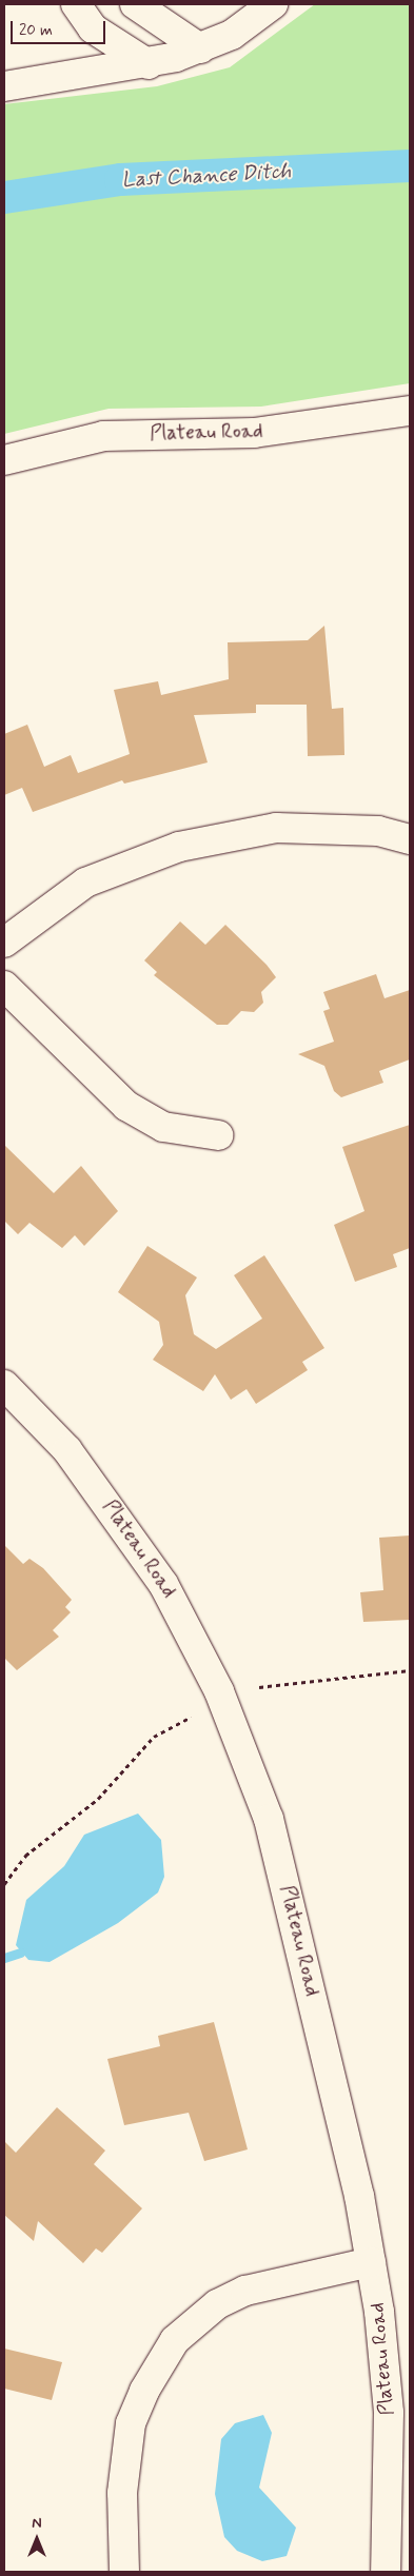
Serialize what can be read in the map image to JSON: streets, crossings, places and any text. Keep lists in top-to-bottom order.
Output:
{
  "streets": {
    "street": ["Plateau Road"]
  },
  "water": ["Last Chance Ditch"],
  "scale_bar": "20 m",
  "north": "top"
}
